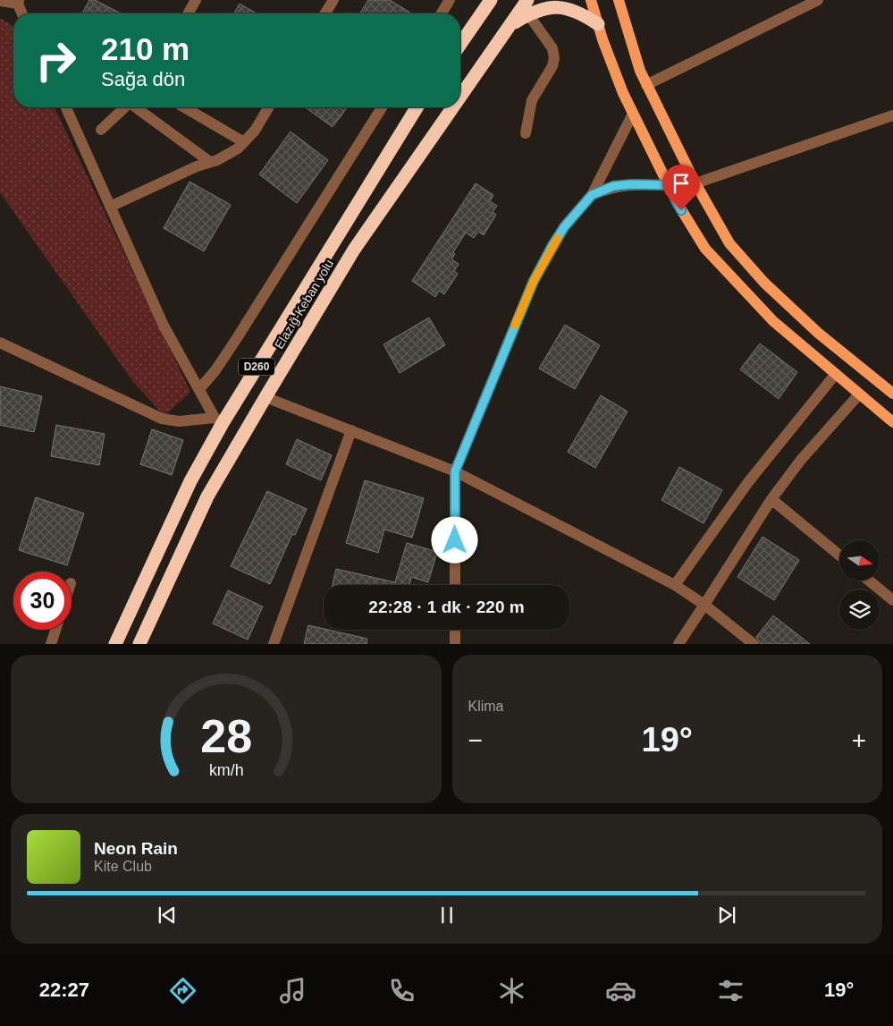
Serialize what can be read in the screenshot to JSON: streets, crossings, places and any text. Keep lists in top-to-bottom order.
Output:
{
  "streets": {
    "highway": ["Elazığ-Keban yolu", "D260"]
  },
  "north": "right",
  "page": {
    "turn": ["210 m", "Sağa dön"],
    "limit": "30",
    "trip": "22:28 · 1 dk · 220 m",
    "tile": "Klima",
    "heat": ["−", "19°", "+"],
    "song": ["Neon Rain", "Kite Club"],
    "tabs": ["22:27", "19°"],
    "gauge": ["28", "km/h"]
  }
}
